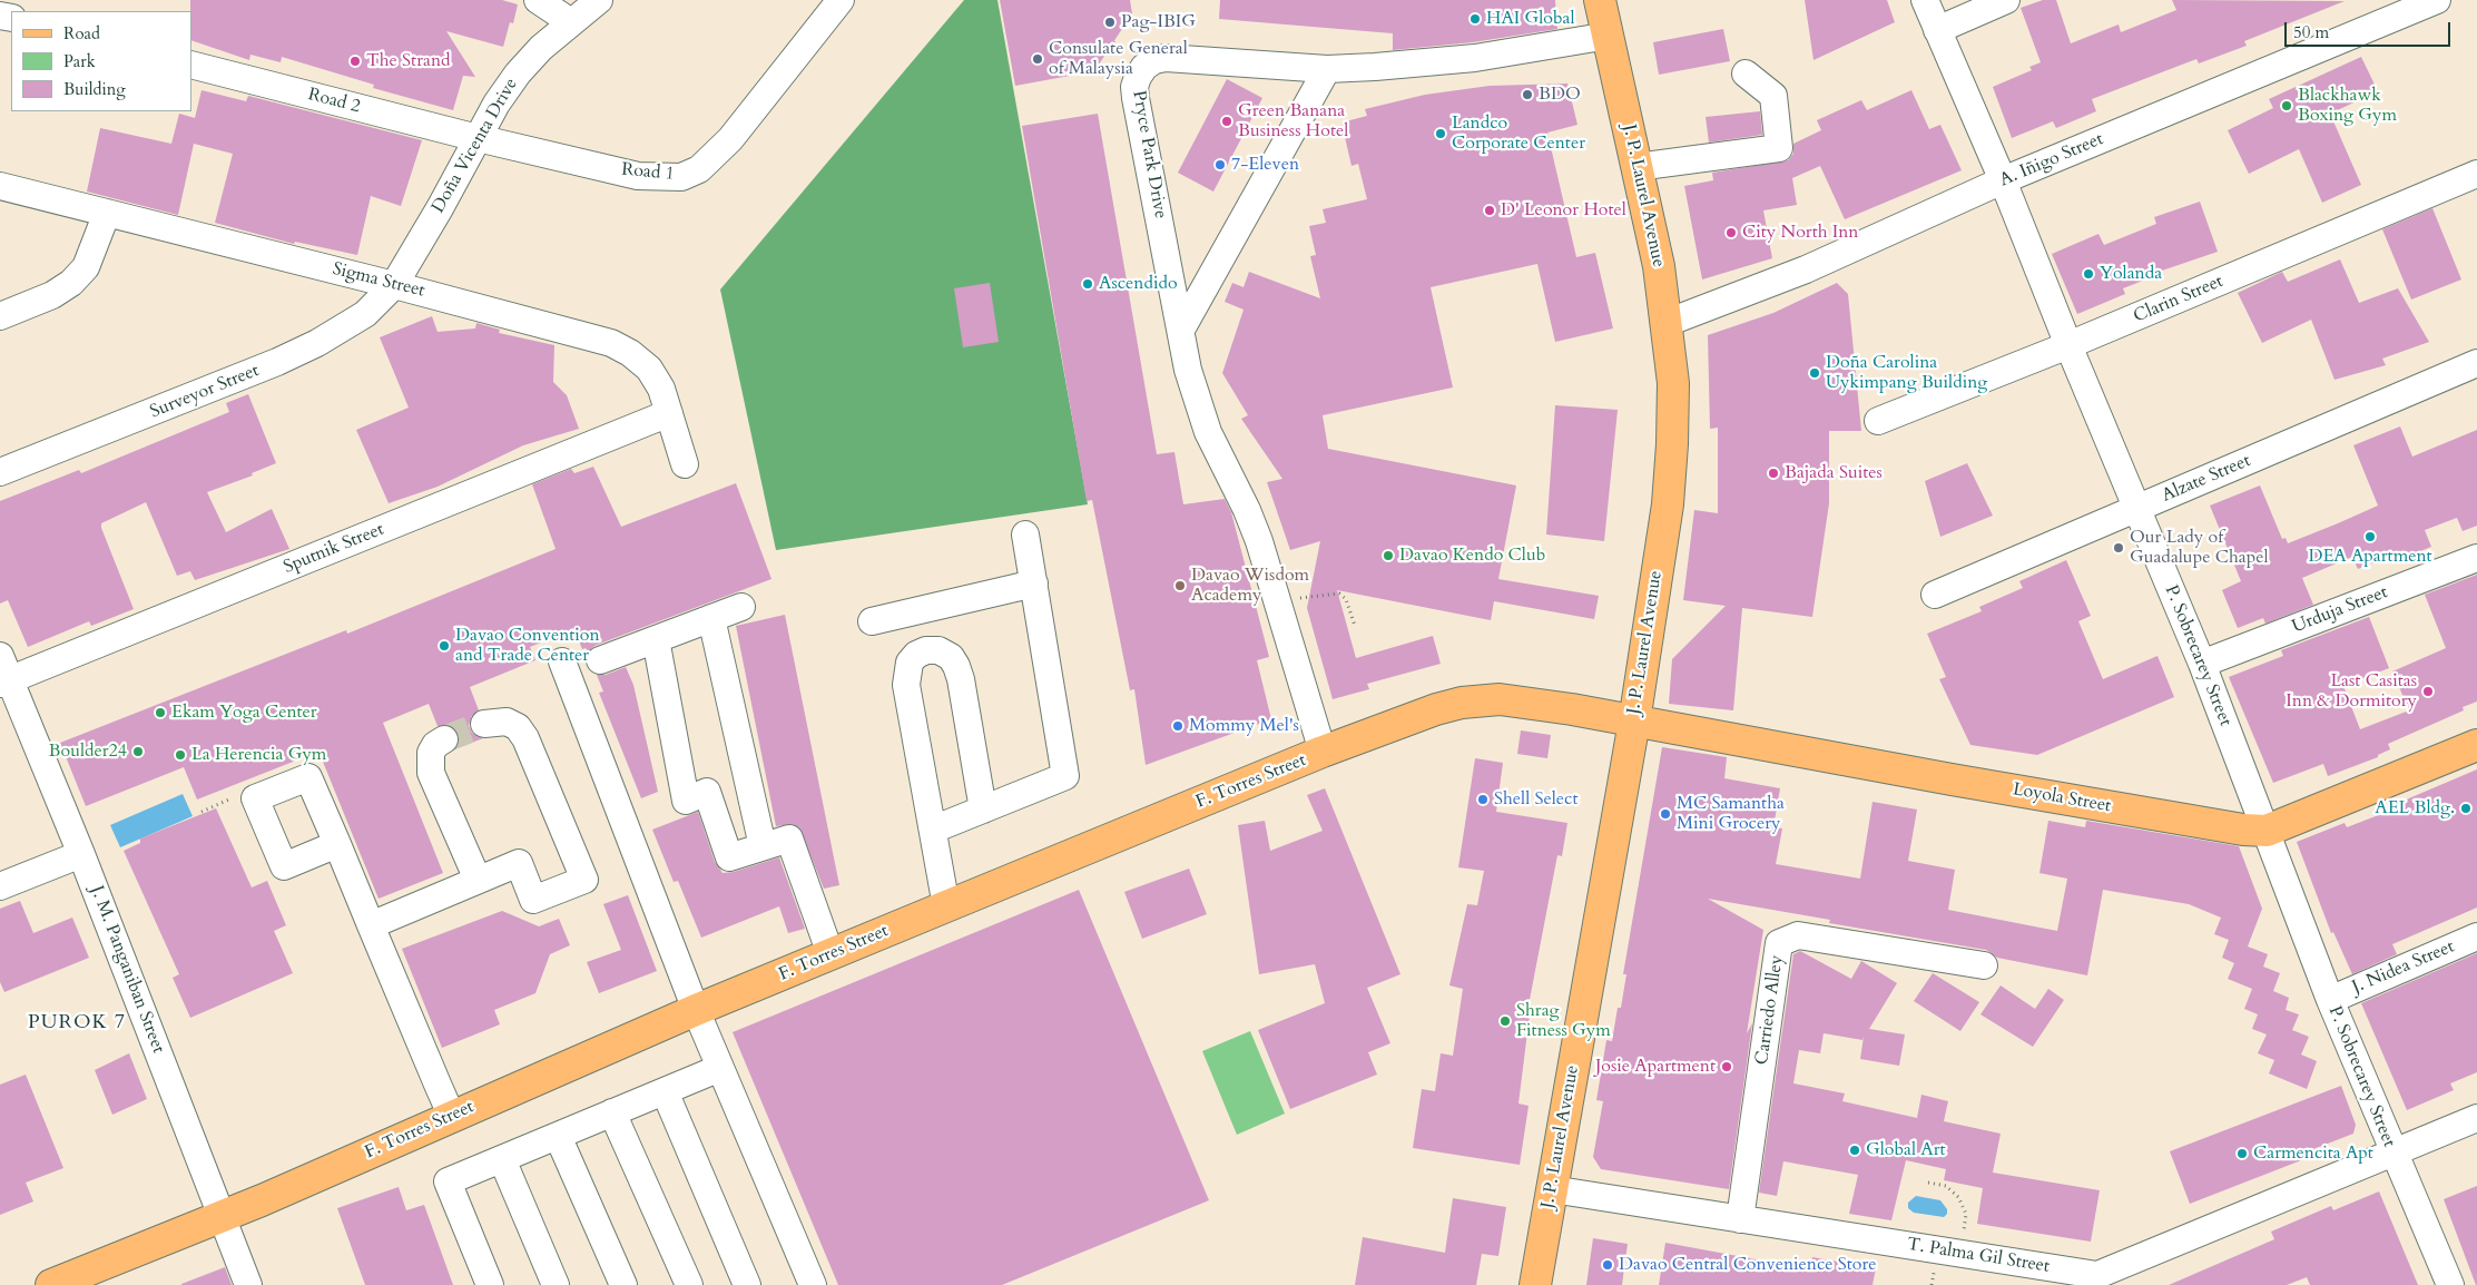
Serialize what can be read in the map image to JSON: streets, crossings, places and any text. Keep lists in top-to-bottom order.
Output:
{
  "streets": {
    "main road": ["J. P. Laurel Avenue", "F. Torres Street", "Loyola Street"],
    "street": [
      "Road 2",
      "Doña Vicenta Drive",
      "Pryce Park Drive",
      "A. Iñigo Street",
      "Road 1",
      "Sigma Street",
      "Clarin Street",
      "Surveyor Street",
      "Alzate Street",
      "Sputnik Street",
      "Urduja Street",
      "P. Sobrecarey Street",
      "J. Nidea Street",
      "J. M. Panganiban Street",
      "Carriedo Alley",
      "T. Palma Gil Street"
    ]
  },
  "crossings": [
    ["Road 2", "Doña Vicenta Drive"],
    ["Road 2", "Road 1"],
    ["Doña Vicenta Drive", "Road 1"],
    ["Doña Vicenta Drive", "Sigma Street"],
    ["Doña Vicenta Drive", "Surveyor Street"],
    ["Pryce Park Drive", "J. P. Laurel Avenue"],
    ["Pryce Park Drive", "F. Torres Street"],
    ["A. Iñigo Street", "J. P. Laurel Avenue"],
    ["A. Iñigo Street", "P. Sobrecarey Street"],
    ["J. P. Laurel Avenue", "F. Torres Street"],
    ["J. P. Laurel Avenue", "Loyola Street"],
    ["J. P. Laurel Avenue", "T. Palma Gil Street"],
    ["Sigma Street", "Surveyor Street"],
    ["Sigma Street", "Sputnik Street"],
    ["Clarin Street", "P. Sobrecarey Street"],
    ["Alzate Street", "P. Sobrecarey Street"],
    ["Sputnik Street", "J. M. Panganiban Street"],
    ["Urduja Street", "P. Sobrecarey Street"],
    ["P. Sobrecarey Street", "Loyola Street"],
    ["P. Sobrecarey Street", "J. Nidea Street"],
    ["P. Sobrecarey Street", "T. Palma Gil Street"],
    ["F. Torres Street", "Loyola Street"],
    ["F. Torres Street", "J. M. Panganiban Street"],
    ["Carriedo Alley", "T. Palma Gil Street"]
  ],
  "districts": ["PUROK 7"],
  "places": [
    "HAI Global",
    "Pag-IBIG",
    "Consulate General of Malaysia",
    "The Strand",
    "BDO",
    "Blackhawk Boxing Gym",
    "Green Banana Business Hotel",
    "Landco Corporate Center",
    "7-Eleven",
    "D' Leonor Hotel",
    "City North Inn",
    "Yolanda",
    "Ascendido",
    "Doña Carolina Uykimpang Building",
    "Bajada Suites",
    "DEA Apartment",
    "Our Lady of Guadalupe Chapel",
    "Davao Kendo Club",
    "Davao Wisdom Academy",
    "Davao Convention and Trade Center",
    "Last Casitas Inn & Dormitory",
    "Ekam Yoga Center",
    "Mommy Mel's",
    "Boulder24",
    "La Herencia Gym",
    "Shell Select",
    "AEL Bldg.",
    "MC Samantha Mini Grocery",
    "Shrag Fitness Gym",
    "Josie Apartment",
    "Global Art",
    "Carmencita Apt",
    "Davao Central Convenience Store"
  ],
  "legend": ["Road", "Park", "Building"],
  "scale_bar": "50 m"
}
